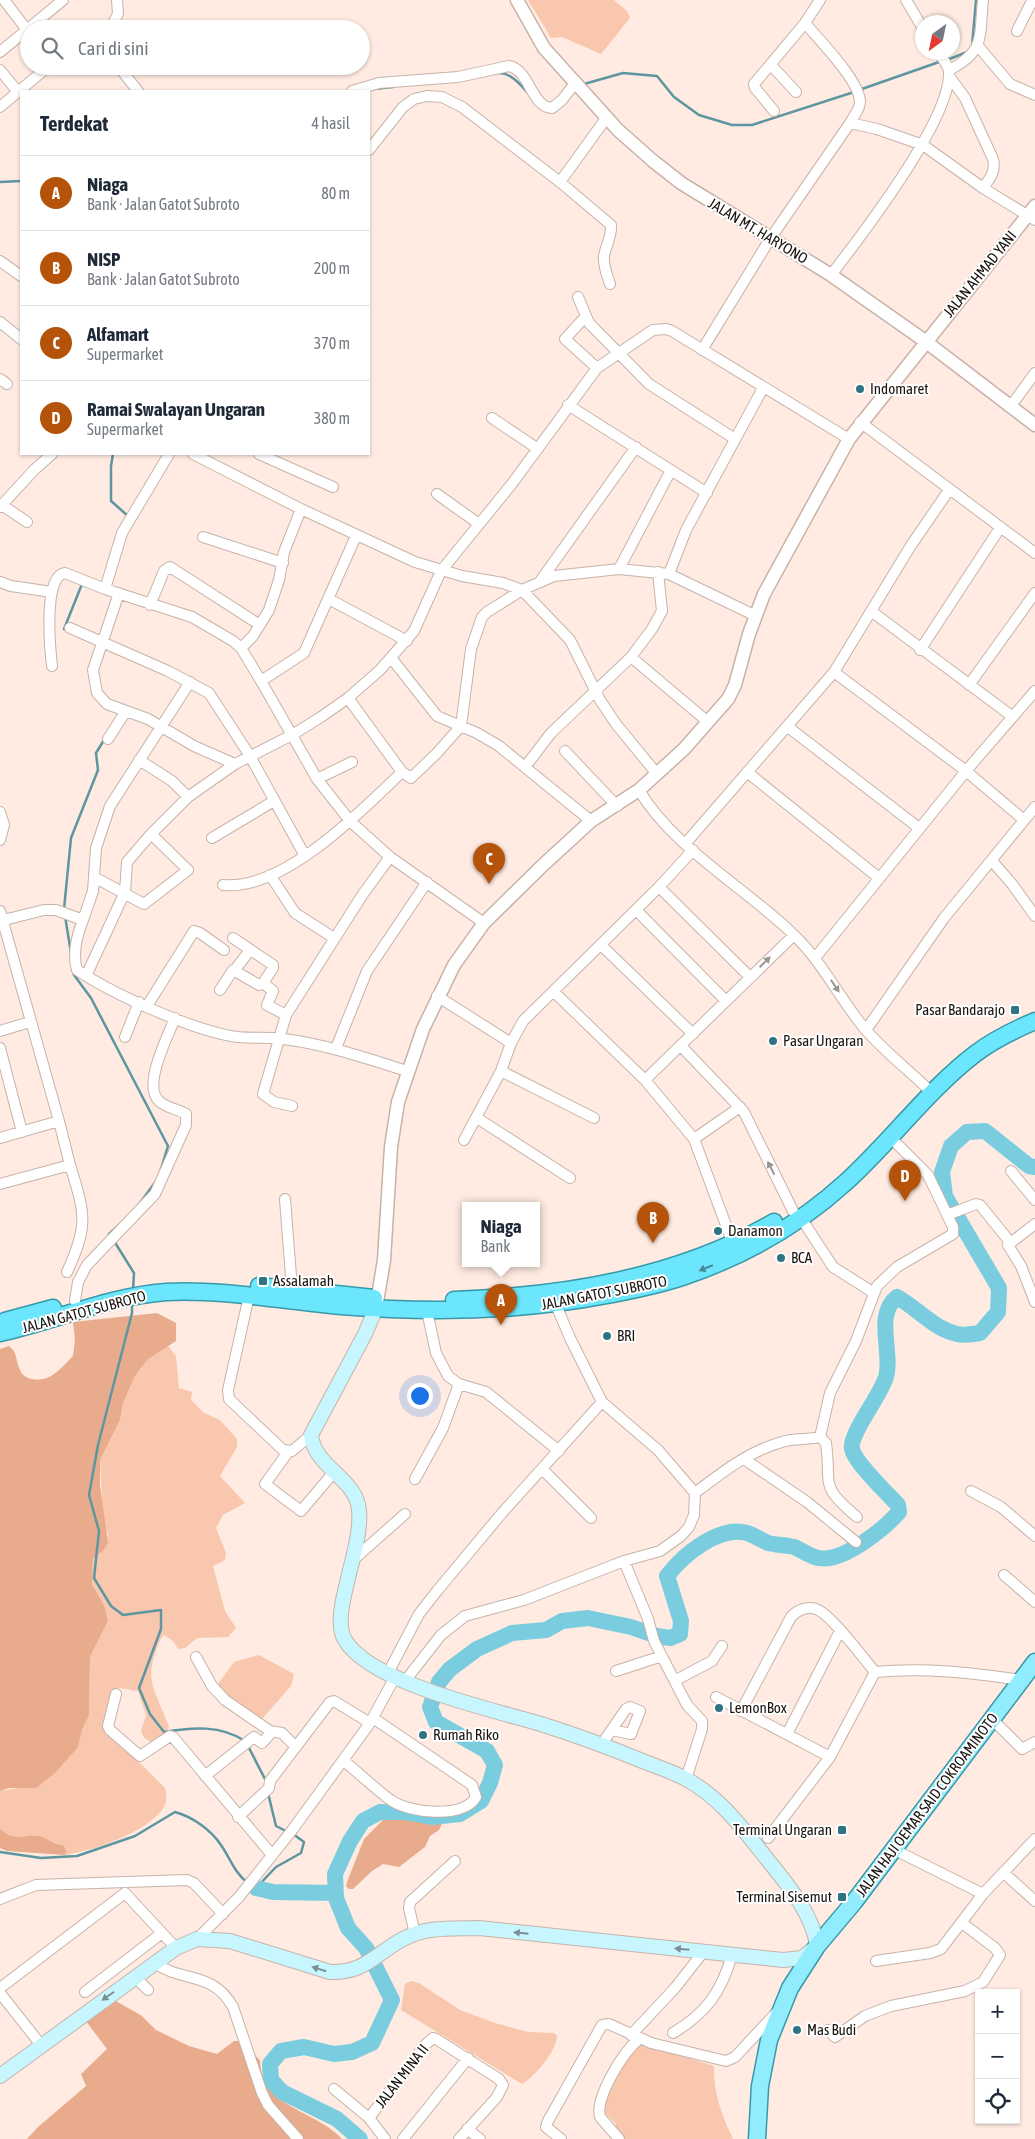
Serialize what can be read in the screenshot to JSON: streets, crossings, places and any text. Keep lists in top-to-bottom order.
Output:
{
  "streets": {
    "highway": ["JALAN GATOT SUBROTO"],
    "main road": ["JALAN HAJI OEMAR SAID COKROAMINOTO"],
    "street": ["JALAN MT. HARYONO", "JALAN AHMAD YANI", "JALAN MINA II"]
  },
  "crossings": [
    ["JALAN MT. HARYONO", "JALAN AHMAD YANI"],
    ["JALAN AHMAD YANI", "JALAN GATOT SUBROTO"]
  ],
  "places": {
    "other": [
      "Indomaret",
      "Pasar Ungaran",
      "Danamon",
      "BCA",
      "BRI",
      "LemonBox",
      "Rumah Riko",
      "Mas Budi"
    ],
    "transit": [
      "Pasar Bandarajo",
      "Assalamah",
      "Terminal Ungaran",
      "Terminal Sisemut"
    ]
  },
  "north": "bottom left",
  "page": {
    "search": "Cari di sini",
    "heading": ["Terdekat", "4 hasil"],
    "list": [
      {
        "mark": "A",
        "name": "Niaga",
        "note": "Bank · Jalan Gatot Subroto",
        "value": "80 m"
      },
      {
        "mark": "B",
        "name": "NISP",
        "note": "Bank · Jalan Gatot Subroto",
        "value": "200 m"
      },
      {
        "mark": "C",
        "name": "Alfamart",
        "note": "Supermarket",
        "value": "370 m"
      },
      {
        "mark": "D",
        "name": "Ramai Swalayan Ungaran",
        "note": "Supermarket",
        "value": "380 m"
      }
    ],
    "pins": [
      "C",
      "D",
      "B",
      "A"
    ],
    "popup": ["Niaga", "Bank"],
    "map_buttons": ["+", "−"]
  }
}
